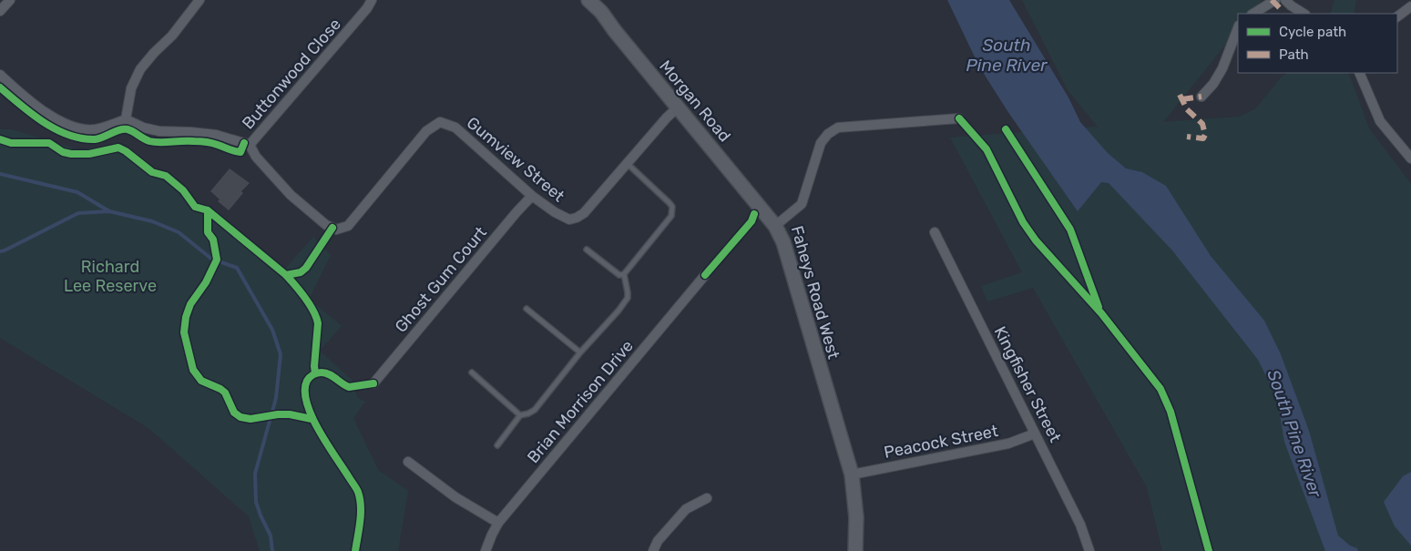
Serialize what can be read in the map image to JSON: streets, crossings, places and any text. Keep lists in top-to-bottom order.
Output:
{
  "streets": {
    "street": [
      "Buttonwood Close",
      "Morgan Road",
      "Gumview Street",
      "Ghost Gum Court",
      "Faheys Road West",
      "Kingfisher Street",
      "Brian Morrison Drive",
      "Peacock Street"
    ]
  },
  "crossings": [
    ["Buttonwood Close", "Gumview Street"],
    ["Morgan Road", "Gumview Street"],
    ["Morgan Road", "Faheys Road West"],
    ["Gumview Street", "Ghost Gum Court"],
    ["Faheys Road West", "Peacock Street"],
    ["Kingfisher Street", "Peacock Street"]
  ],
  "water": ["South Pine River"],
  "parks": ["Richard Lee Reserve"],
  "legend": ["Cycle path", "Path"]
}
